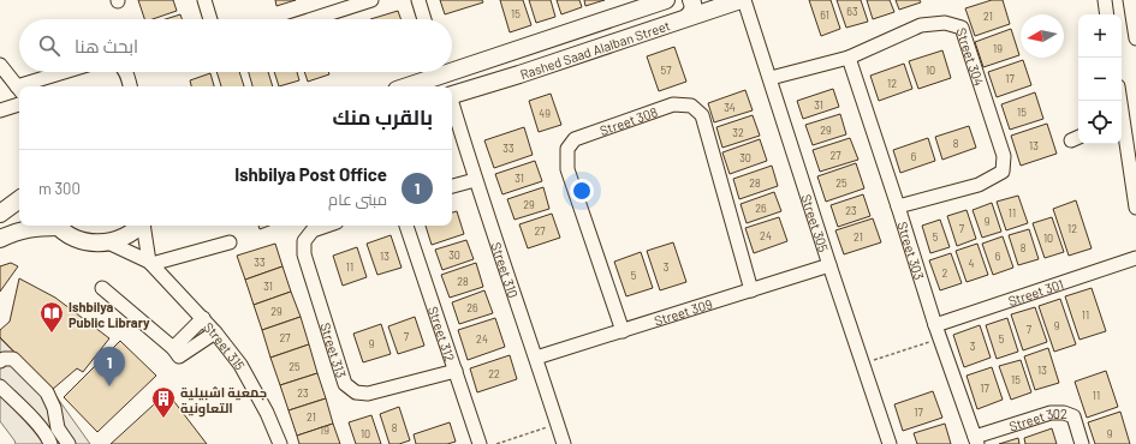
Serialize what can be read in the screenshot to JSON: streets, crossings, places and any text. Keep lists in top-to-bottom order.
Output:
{
  "streets": {
    "main road": ["Rashed Saad Alalban Street"],
    "street": [
      "Street 304",
      "Street 308",
      "Street 305",
      "Street 303",
      "Street 310",
      "Street 301",
      "Street 309",
      "Street 312",
      "Street 315",
      "Street 313",
      "Street 302"
    ]
  },
  "crossings": [
    ["Street 304", "Street 305"],
    ["Street 304", "Street 303"],
    ["Street 308", "Street 309"],
    ["Street 305", "Street 309"],
    ["Street 303", "Street 301"],
    ["Street 303", "Street 302"],
    ["Street 310", "Street 309"],
    ["Street 312", "Street 313"]
  ],
  "places": {
    "library": ["Ishbilya Public Library"],
    "building": ["جمعية اشبيلية التعاونية"]
  },
  "house_numbers": [
    "63",
    "15",
    "61",
    "21",
    "19",
    "57",
    "10",
    "17",
    "12",
    "31",
    "34",
    "15",
    "49",
    "29",
    "32",
    "8",
    "13",
    "33",
    "27",
    "6",
    "30",
    "31",
    "28",
    "25",
    "29",
    "26",
    "23",
    "11",
    "9",
    "7",
    "12",
    "27",
    "24",
    "21",
    "5",
    "10",
    "8",
    "30",
    "13",
    "6",
    "33",
    "4",
    "11",
    "3",
    "2",
    "5",
    "28",
    "31",
    "26",
    "29",
    "11",
    "9",
    "7",
    "7",
    "27",
    "24",
    "5",
    "9",
    "3",
    "25",
    "13",
    "22",
    "15",
    "17",
    "23",
    "11",
    "17",
    "21",
    "8",
    "19",
    "10",
    "9"
  ],
  "north": "left",
  "page": {
    "map_buttons": ["+", "−"],
    "search": "ابحث هنا",
    "heading": "بالقرب منك",
    "list": [
      {
        "mark": "1",
        "name": "Ishbilya Post Office",
        "note": "مبنى عام",
        "value": "300 m"
      }
    ],
    "pins": "1"
  }
}
